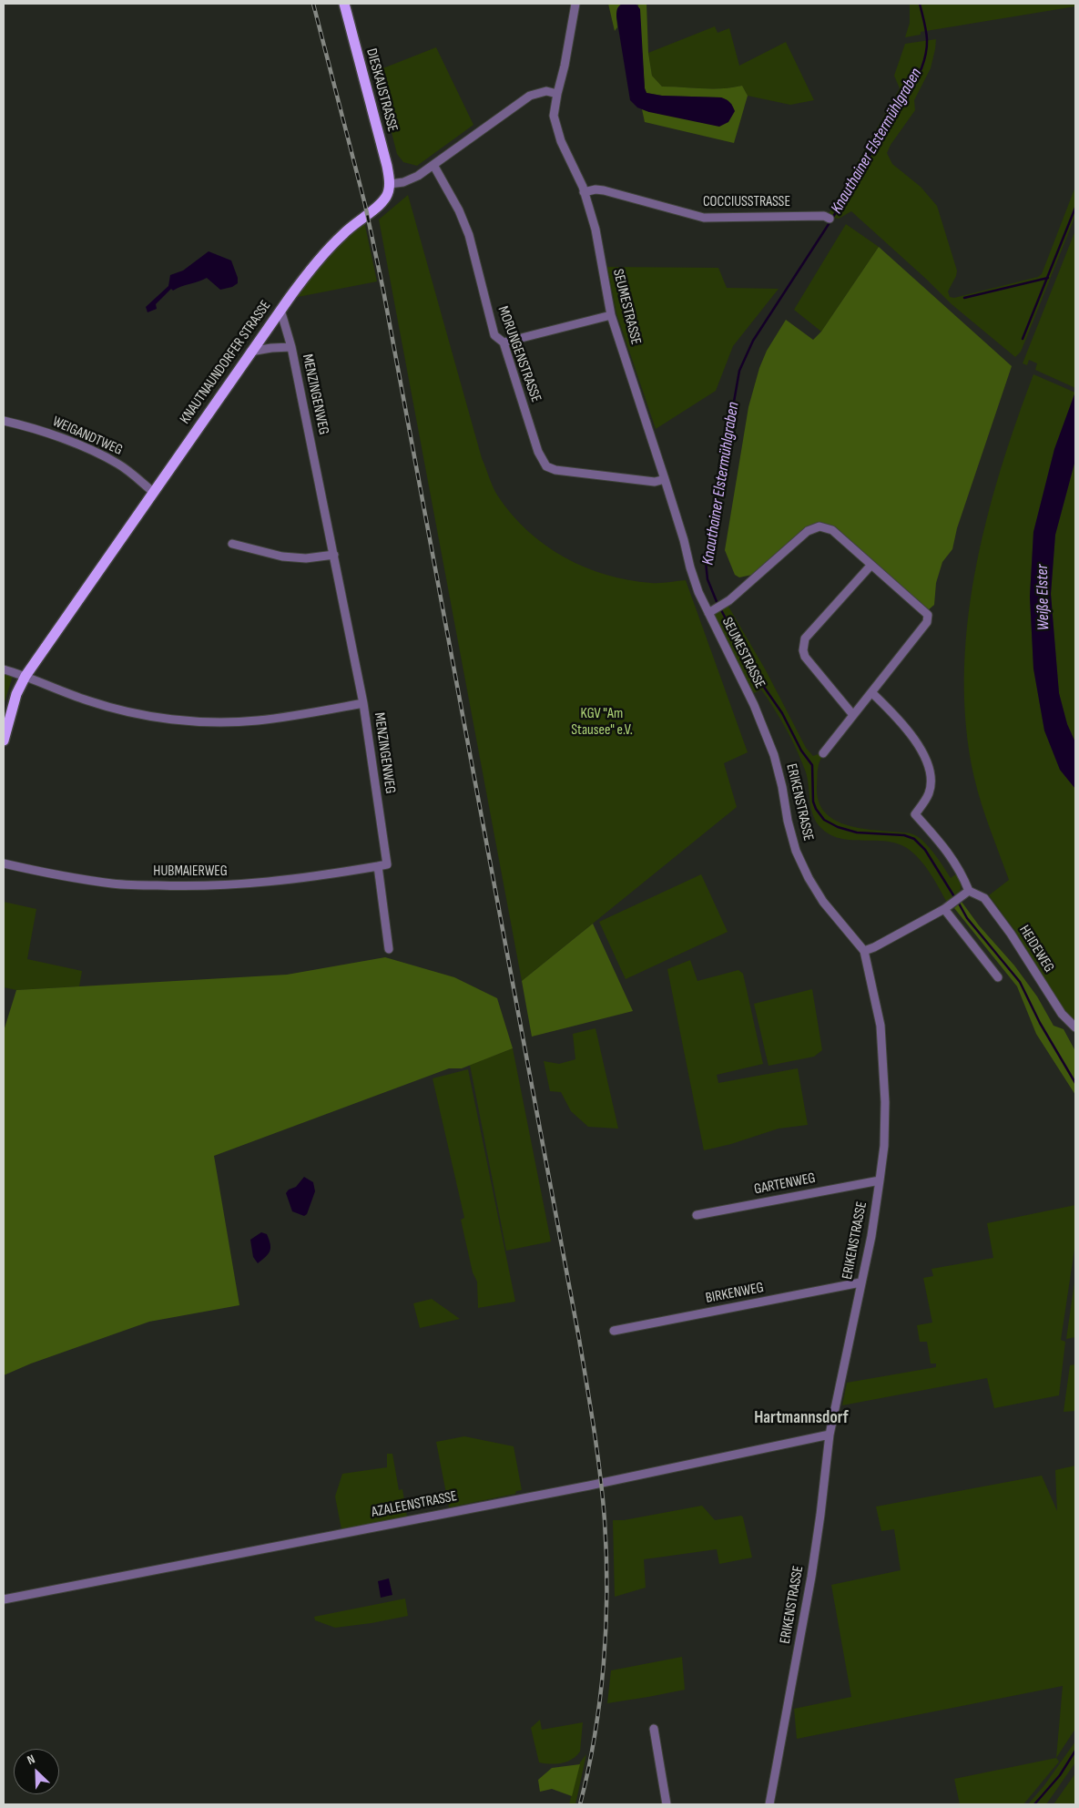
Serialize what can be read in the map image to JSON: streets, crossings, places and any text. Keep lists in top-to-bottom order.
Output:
{
  "streets": {
    "main road": ["DIESKAUSTRASSE", "KNAUTNAUNDORFER STRASSE"],
    "street": [
      "COCCIUSSTRASSE",
      "SEUMESTRASSE",
      "MORUNGENSTRASSE",
      "MENZINGENWEG",
      "WEIGANDTWEG",
      "ERIKENSTRASSE",
      "HUBMAIERWEG",
      "HEIDEWEG",
      "GARTENWEG",
      "BIRKENWEG",
      "AZALEENSTRASSE"
    ]
  },
  "crossings": [
    ["DIESKAUSTRASSE", "KNAUTNAUNDORFER STRASSE"],
    ["COCCIUSSTRASSE", "SEUMESTRASSE"],
    ["SEUMESTRASSE", "MORUNGENSTRASSE"],
    ["SEUMESTRASSE", "ERIKENSTRASSE"],
    ["KNAUTNAUNDORFER STRASSE", "MENZINGENWEG"],
    ["KNAUTNAUNDORFER STRASSE", "WEIGANDTWEG"],
    ["MENZINGENWEG", "HUBMAIERWEG"],
    ["ERIKENSTRASSE", "GARTENWEG"],
    ["ERIKENSTRASSE", "BIRKENWEG"],
    ["ERIKENSTRASSE", "AZALEENSTRASSE"]
  ],
  "districts": ["Hartmannsdorf"],
  "water": ["Knauthainer Elstermühlgraben", "Weiße Elster"],
  "parks": ["KGV \"Am Stausee\" e.V."],
  "north": "top left"
}
